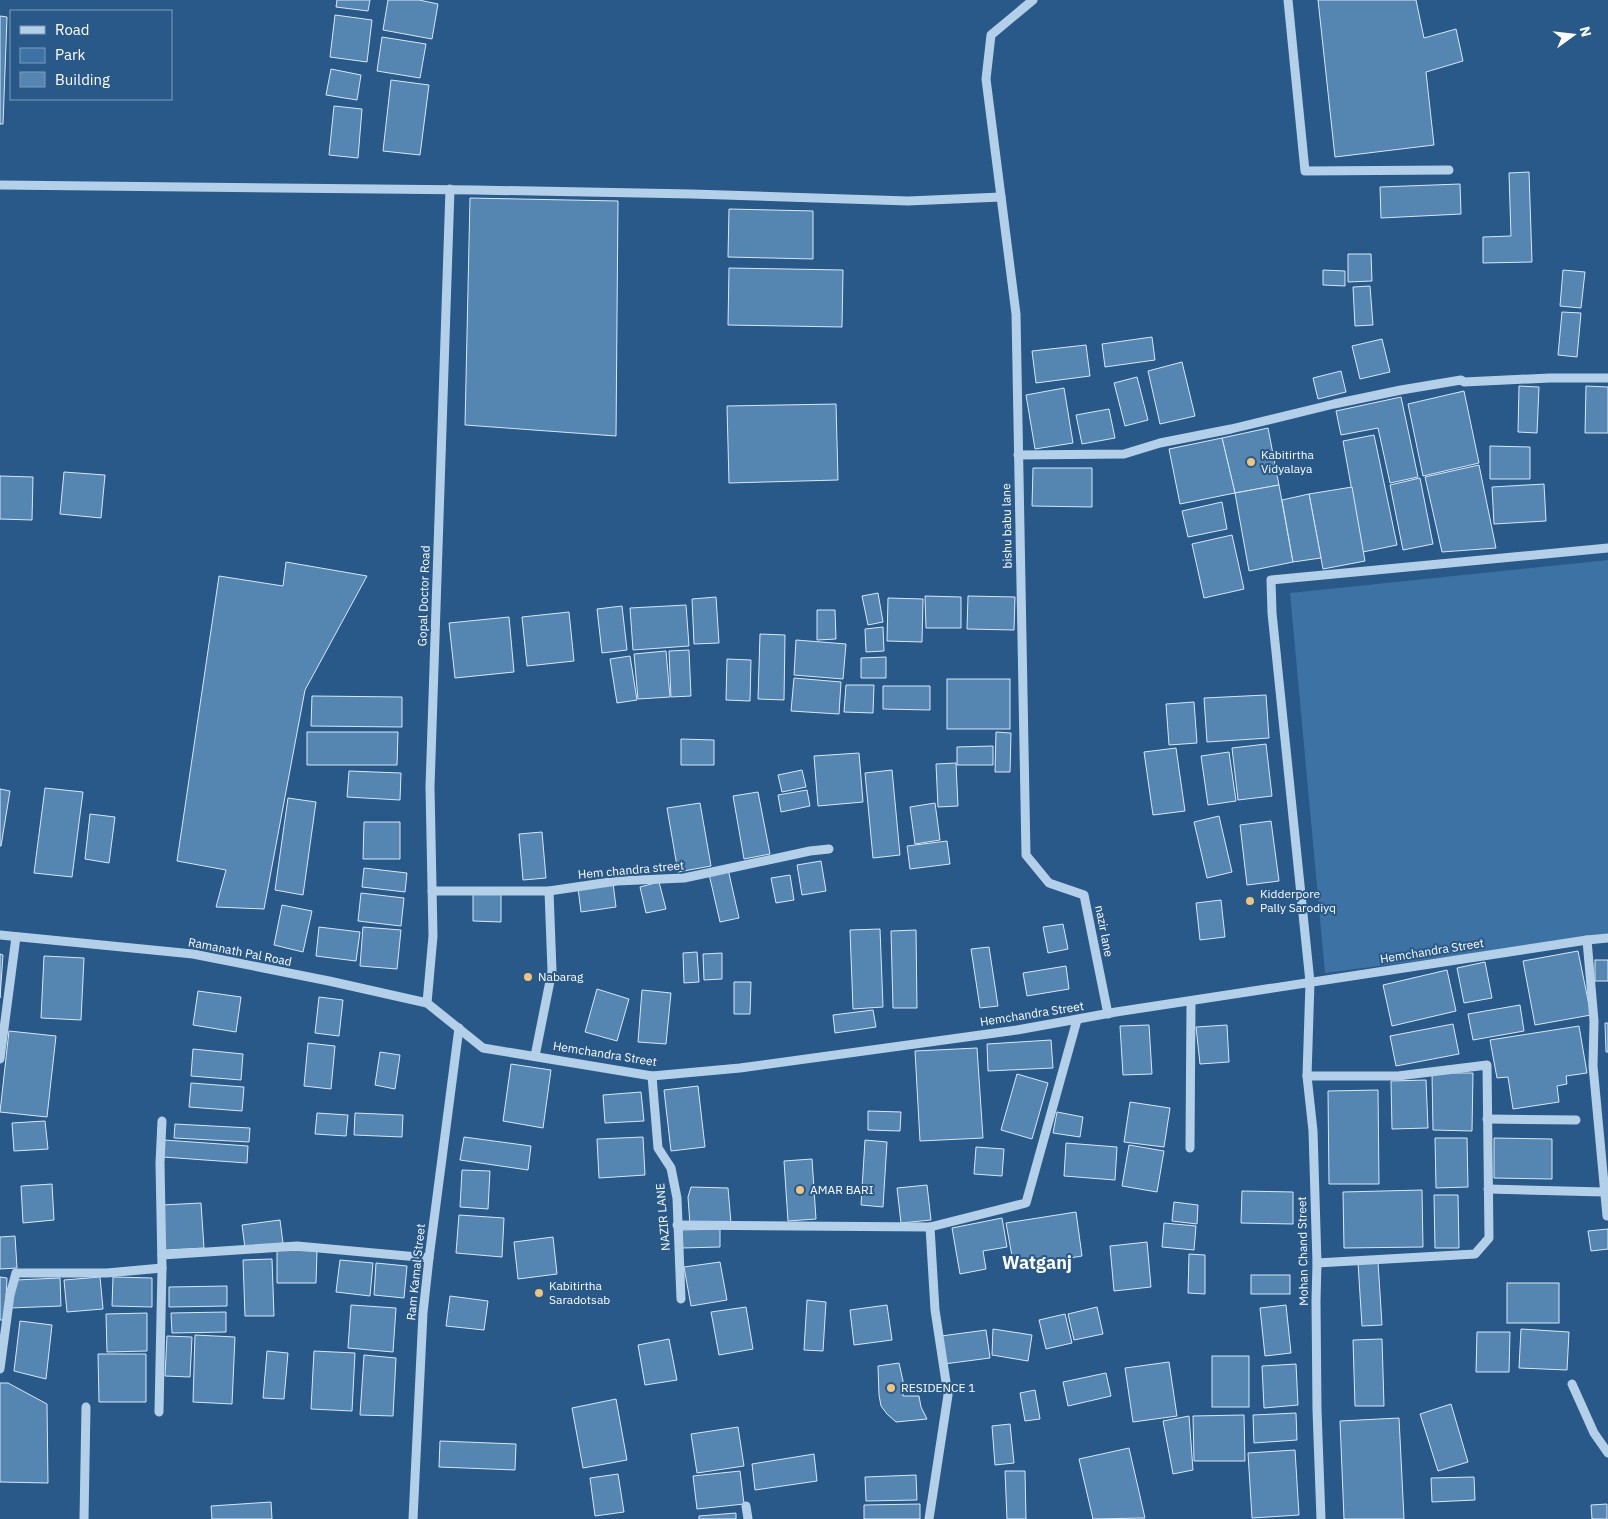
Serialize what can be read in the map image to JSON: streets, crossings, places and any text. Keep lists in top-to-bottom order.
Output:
{
  "streets": {
    "street": [
      "bishu babu lane",
      "Gopal Doctor Road",
      "Hem chandra street",
      "nazir lane",
      "Hemchandra Street",
      "Ramanath Pal Road",
      "NAZIR LANE",
      "Mohan Chand Street",
      "Ram Kamal Street"
    ]
  },
  "crossings": [
    ["bishu babu lane", "nazir lane"],
    ["Gopal Doctor Road", "Hem chandra street"],
    ["Gopal Doctor Road", "Ramanath Pal Road"],
    ["nazir lane", "Hemchandra Street"],
    ["Hemchandra Street", "Ramanath Pal Road"],
    ["Hemchandra Street", "NAZIR LANE"],
    ["Hemchandra Street", "Mohan Chand Street"],
    ["Hemchandra Street", "Ram Kamal Street"],
    ["Ramanath Pal Road", "Ram Kamal Street"]
  ],
  "districts": ["Watganj"],
  "places": [
    "Kabitirtha Vidyalaya",
    "Kidderpore Pally Sarodiyq",
    "Nabarag",
    "AMAR BARI",
    "Kabitirtha Saradotsab",
    "RESIDENCE 1"
  ],
  "legend": ["Road", "Park", "Building"],
  "north": "right"
}
